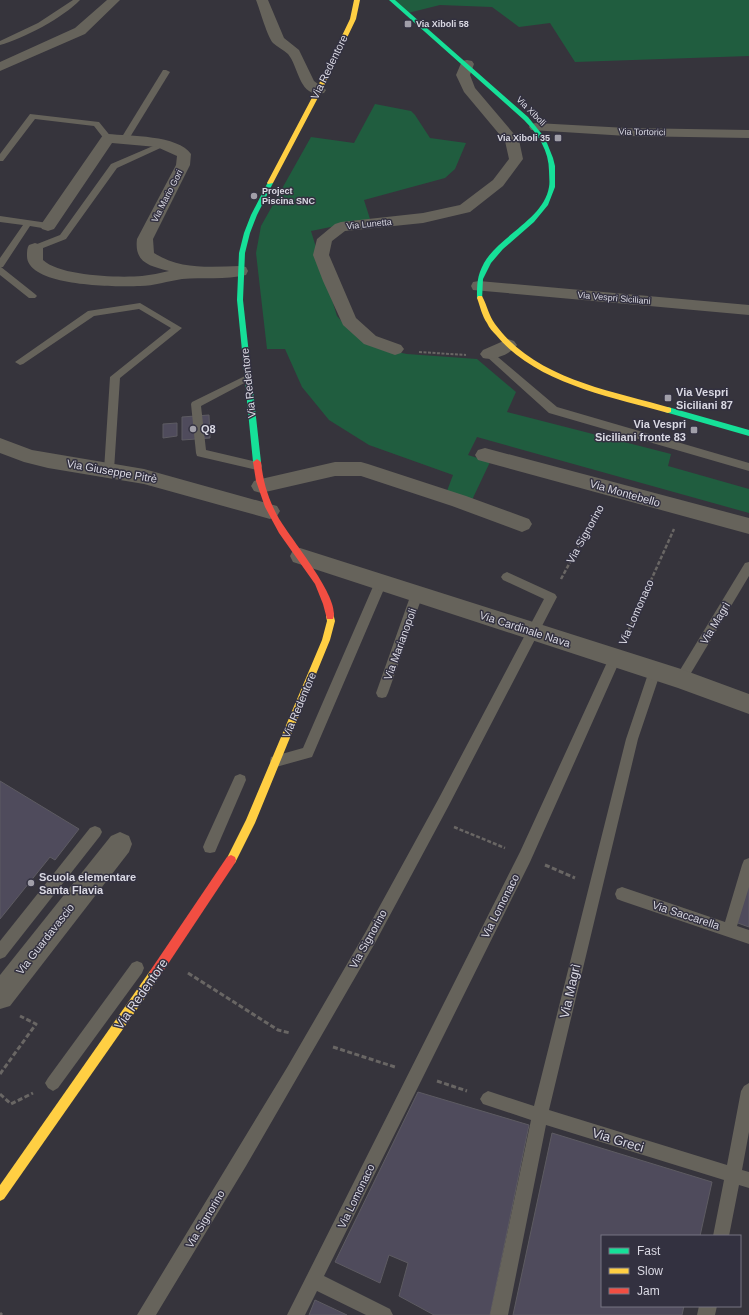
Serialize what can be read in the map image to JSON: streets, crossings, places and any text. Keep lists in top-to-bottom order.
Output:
{
  "streets": {
    "street": [
      "Via Redentore",
      "Via Xiboli",
      "Via Tortorici",
      "Via Mario Gori",
      "Via Lunetta",
      "Via Vespri Siciliani",
      "Via Giuseppe Pitrè",
      "Via Montebello",
      "Via Cardinale Nava",
      "Via Guardavascio"
    ],
    "lane": [
      "Via Signorino",
      "Via Lomonaco",
      "Via Magrì",
      "Via Marianopoli",
      "Via Saccarella",
      "Via Greci"
    ]
  },
  "crossings": [
    ["Via Redentore", "Via Mario Gori"],
    ["Via Redentore", "Via Giuseppe Pitrè"],
    ["Via Redentore", "Via Cardinale Nava"],
    ["Via Xiboli", "Via Tortorici"],
    ["Via Xiboli", "Via Lunetta"],
    ["Via Xiboli", "Via Vespri Siciliani"],
    ["Via Montebello", "Via Signorino"],
    ["Via Montebello", "Via Lomonaco"],
    ["Via Signorino", "Via Cardinale Nava"],
    ["Via Lomonaco", "Via Cardinale Nava"],
    ["Via Magrì", "Via Cardinale Nava"],
    ["Via Magrì", "Via Greci"],
    ["Via Cardinale Nava", "Via Marianopoli"]
  ],
  "places": {
    "transit": [
      "Via Xiboli 58",
      "Via Xiboli 35",
      "Via Vespri Siciliani 87",
      "Via Vespri Siciliani fronte 83"
    ],
    "other": ["Project Piscina SNC", "Q8", "Scuola elementare Santa Flavia"]
  },
  "legend": ["Fast", "Slow", "Jam"]
}
